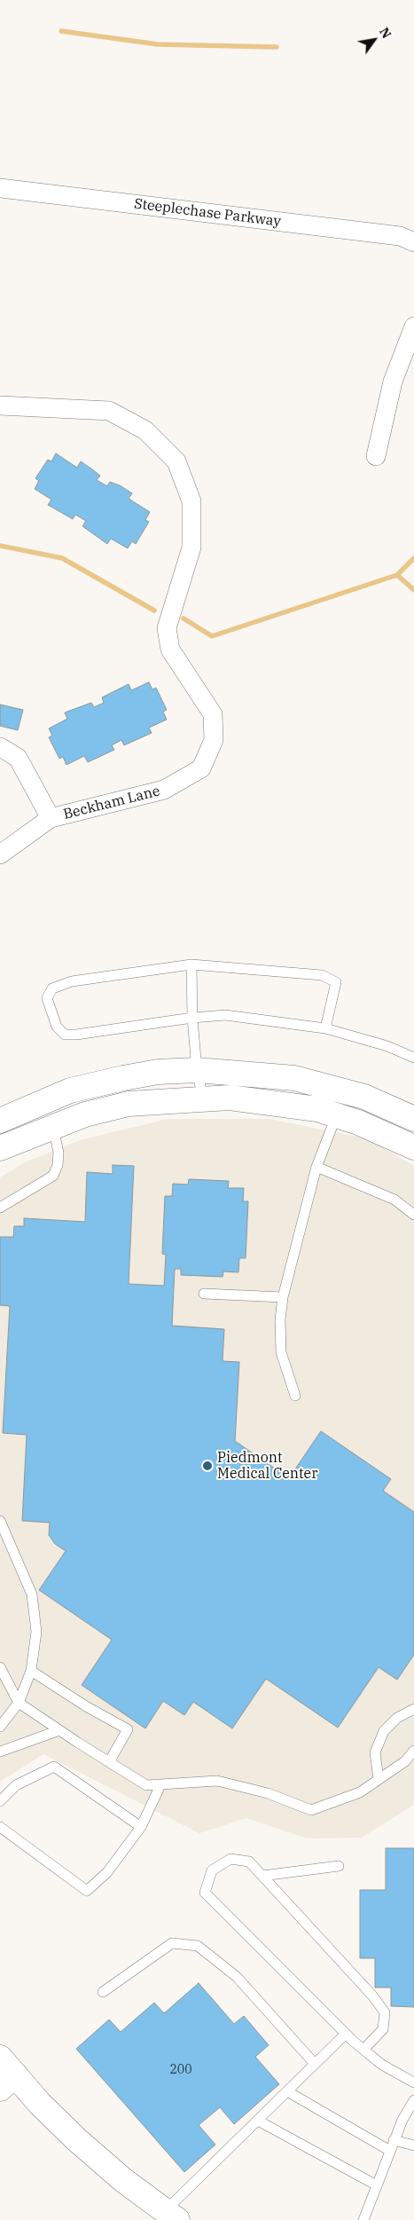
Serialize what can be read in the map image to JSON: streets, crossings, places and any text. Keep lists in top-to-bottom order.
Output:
{
  "streets": {
    "street": ["Steeplechase Parkway", "Beckham Lane"]
  },
  "places": ["Piedmont Medical Center"],
  "house_numbers": ["200"],
  "north": "top right"
}
